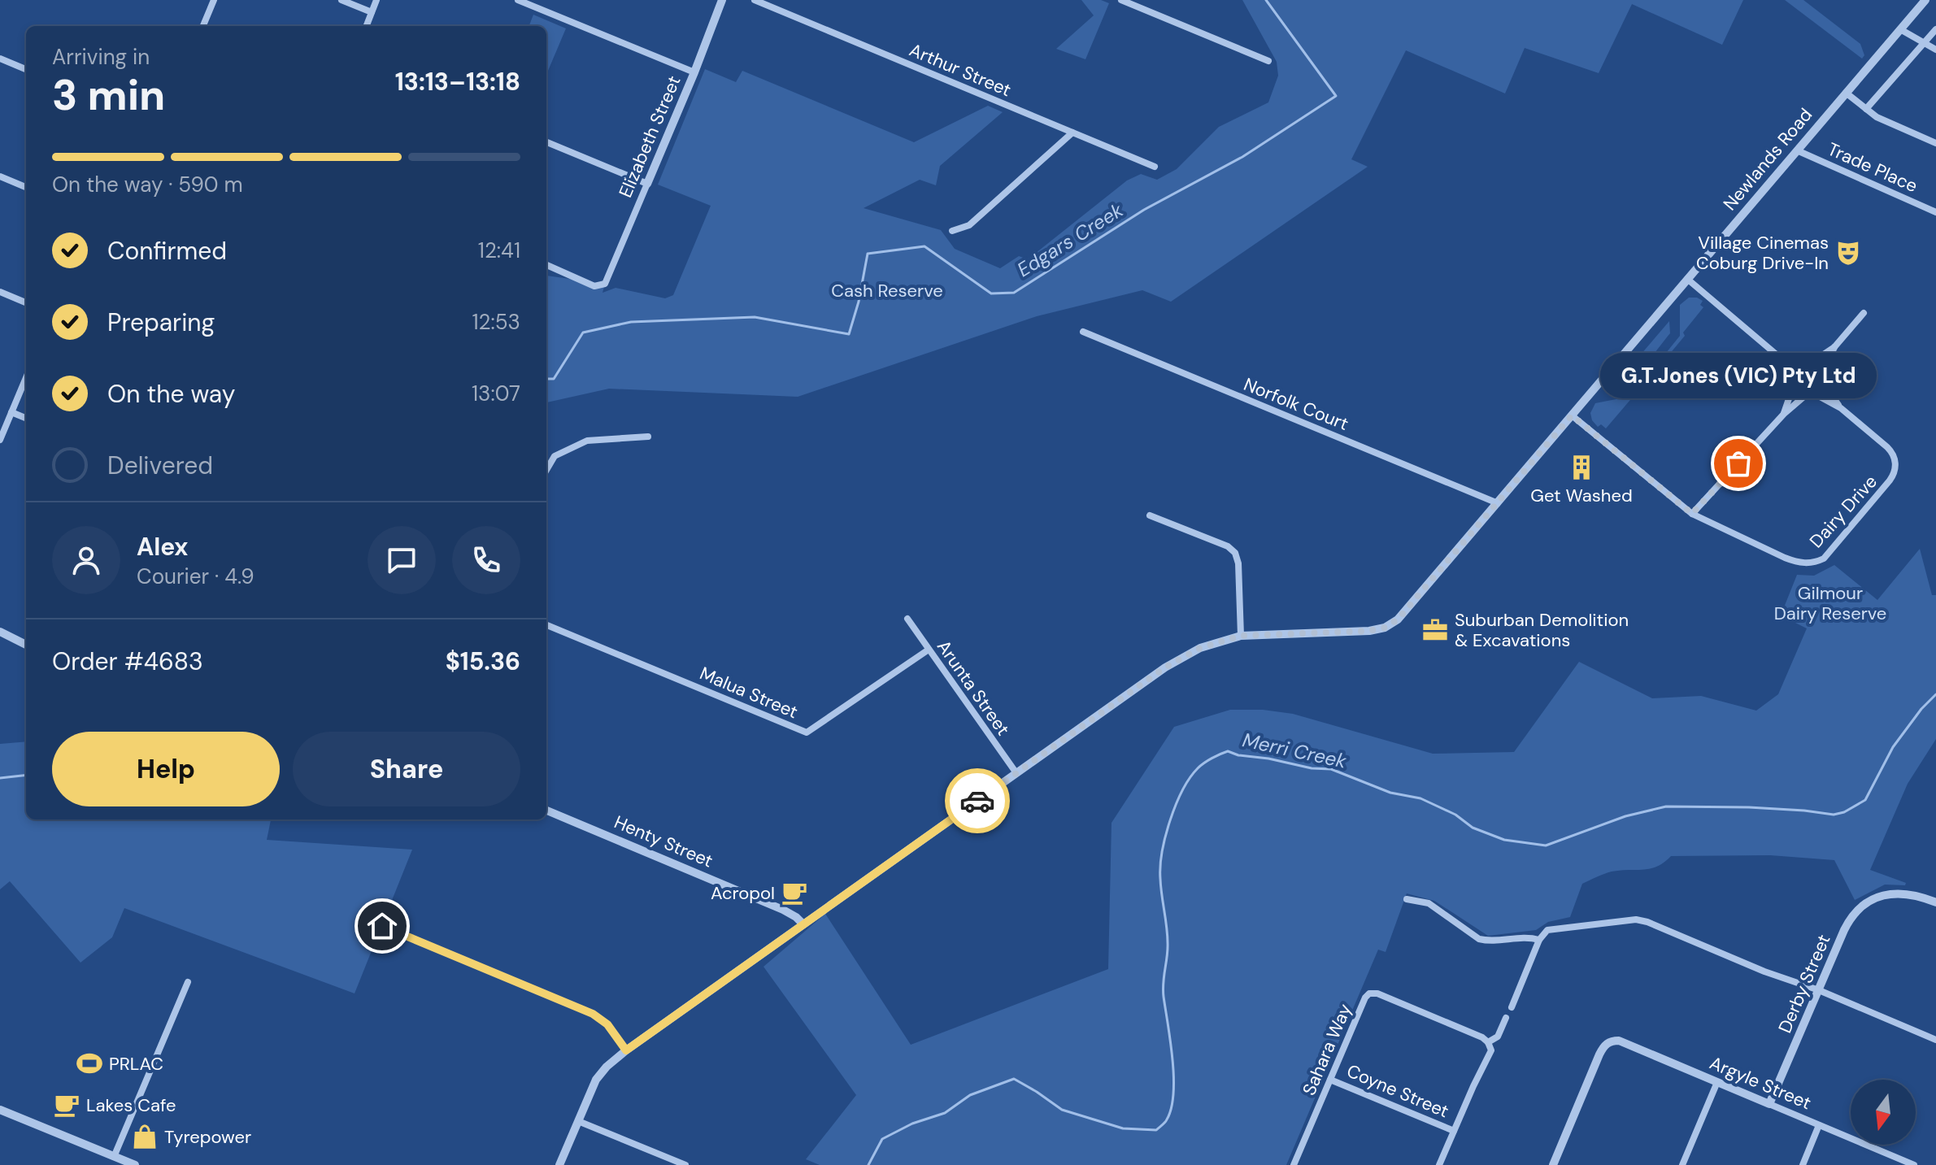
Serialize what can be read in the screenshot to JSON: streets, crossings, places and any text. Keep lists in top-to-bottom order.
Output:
{
  "streets": {
    "street": [
      "Arthur Street",
      "Elizabeth Street",
      "Newlands Road",
      "Trade Place",
      "Norfolk Court",
      "Dairy Drive",
      "Arunta Street",
      "Malua Street",
      "Henty Street",
      "Derby Street",
      "Sahara Way",
      "Argyle Street",
      "Coyne Street"
    ]
  },
  "crossings": [
    ["Newlands Road", "Trade Place"],
    ["Newlands Road", "Norfolk Court"],
    ["Newlands Road", "Dairy Drive"],
    ["Newlands Road", "Arunta Street"],
    ["Newlands Road", "Henty Street"],
    ["Arunta Street", "Malua Street"],
    ["Derby Street", "Argyle Street"],
    ["Sahara Way", "Coyne Street"]
  ],
  "water": ["Edgars Creek", "Merri Creek"],
  "parks": ["Cash Reserve", "Gilmour Dairy Reserve"],
  "places": {
    "theatre": ["Village Cinemas Coburg Drive-In"],
    "other": ["G.T.Jones (VIC) Pty Ltd"],
    "building": ["Get Washed"],
    "office": ["Suburban Demolition & Excavations"],
    "cafe": ["Acropol", "Lakes Cafe"],
    "sports": ["PRLAC"],
    "shop": ["Tyrepower"]
  },
  "north": "bottom",
  "page": {
    "heading": ["3 min", "Arriving in", "13:13–13:18"],
    "panel": [
      "Alex",
      "Courier · 4.9",
      "Order #4683",
      "$15.36"
    ],
    "bar": "On the way · 590 m",
    "list": [
      ["Confirmed", "12:41"],
      ["Preparing", "12:53"],
      ["On the way", "13:07"],
      "Delivered"
    ],
    "bubble": "G.T.Jones (VIC) Pty Ltd",
    "buttons": ["Help", "Share"]
  }
}
